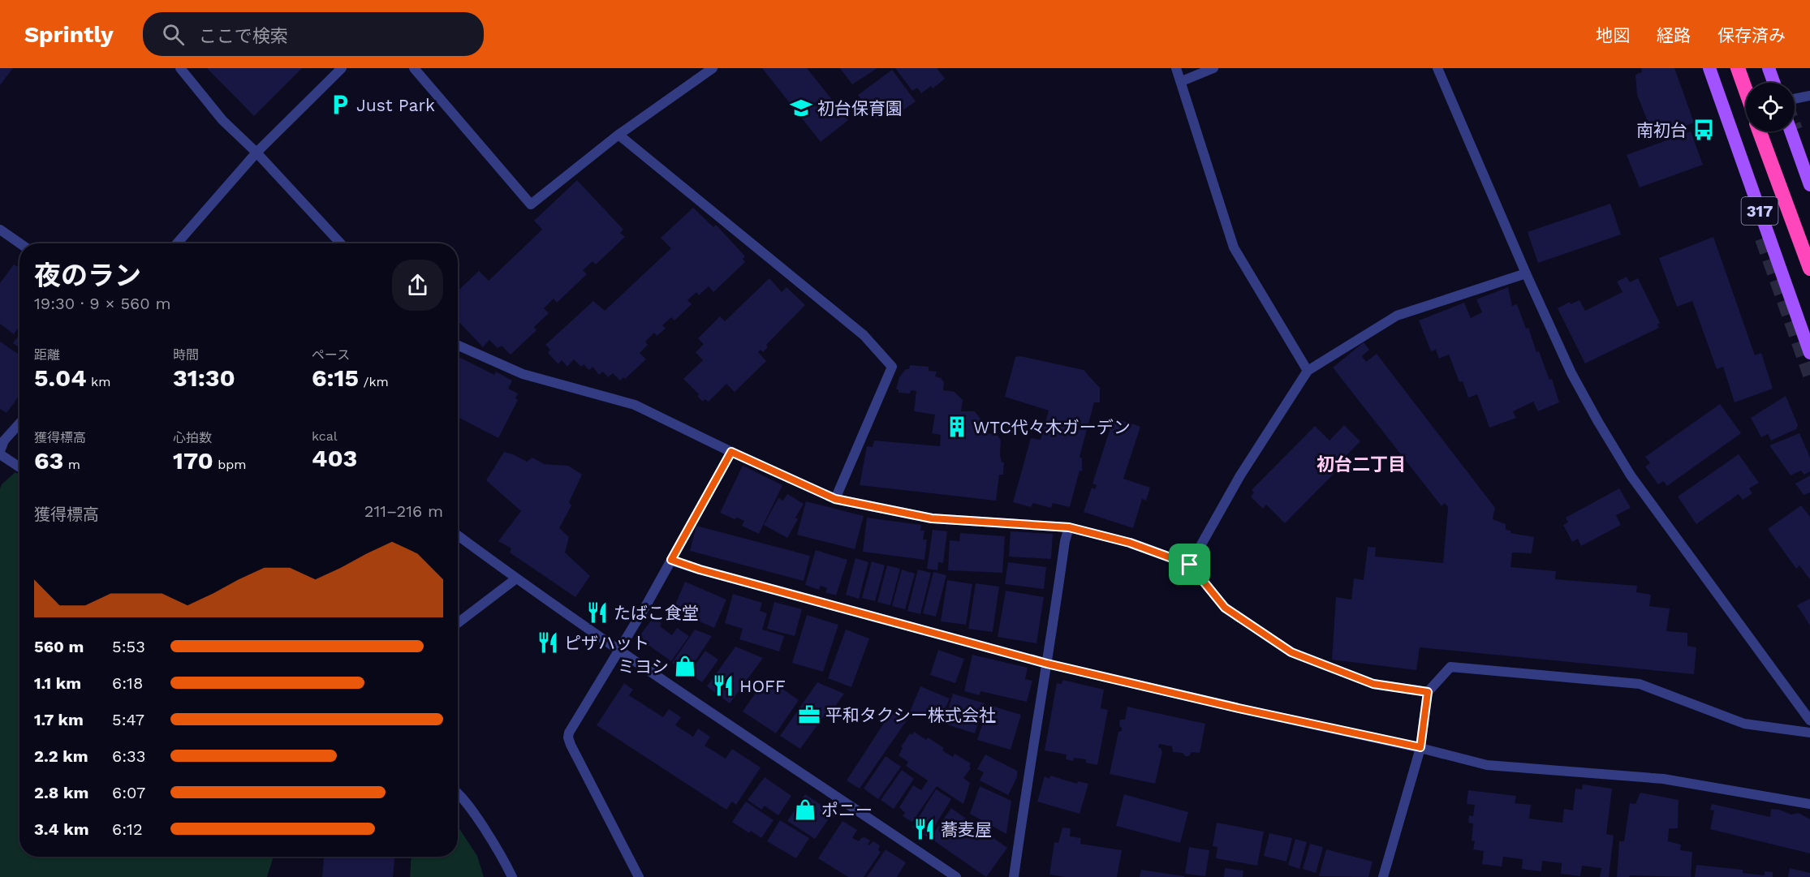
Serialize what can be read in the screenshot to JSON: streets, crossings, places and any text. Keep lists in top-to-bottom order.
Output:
{
  "streets": {
    "main road": ["317"]
  },
  "districts": ["初台二丁目"],
  "places": {
    "parking": ["Just Park"],
    "school or university": ["初台保育園"],
    "bus stop": ["南初台"],
    "building": ["WTC代々木ガーデン"],
    "restaurant": [
      "たばこ食堂",
      "ピザハット",
      "HOFF",
      "蕎麦屋"
    ],
    "shop": ["ミヨシ", "ポニー"],
    "office": ["平和タクシー株式会社"]
  },
  "page": {
    "header": "Sprintly",
    "search": "ここで検索",
    "nav": ["地図", "経路", "保存済み"],
    "heading": ["夜のラン", "19:30 · 9 × 560 m"],
    "stats": [
      ["距離", "5.04 km"],
      ["時間", "31:30"],
      ["ペース", "6:15 /km"],
      ["獲得標高", "63 m"],
      ["心拍数", "170 bpm"],
      ["kcal", "403"]
    ],
    "chart": ["獲得標高", "211–216 m"],
    "list": [
      {
        "name": "560 m",
        "note": "5:53"
      },
      {
        "name": "1.1 km",
        "note": "6:18"
      },
      {
        "name": "1.7 km",
        "note": "5:47"
      },
      {
        "name": "2.2 km",
        "note": "6:33"
      },
      {
        "name": "2.8 km",
        "note": "6:07"
      },
      {
        "name": "3.4 km",
        "note": "6:12"
      }
    ]
  }
}
